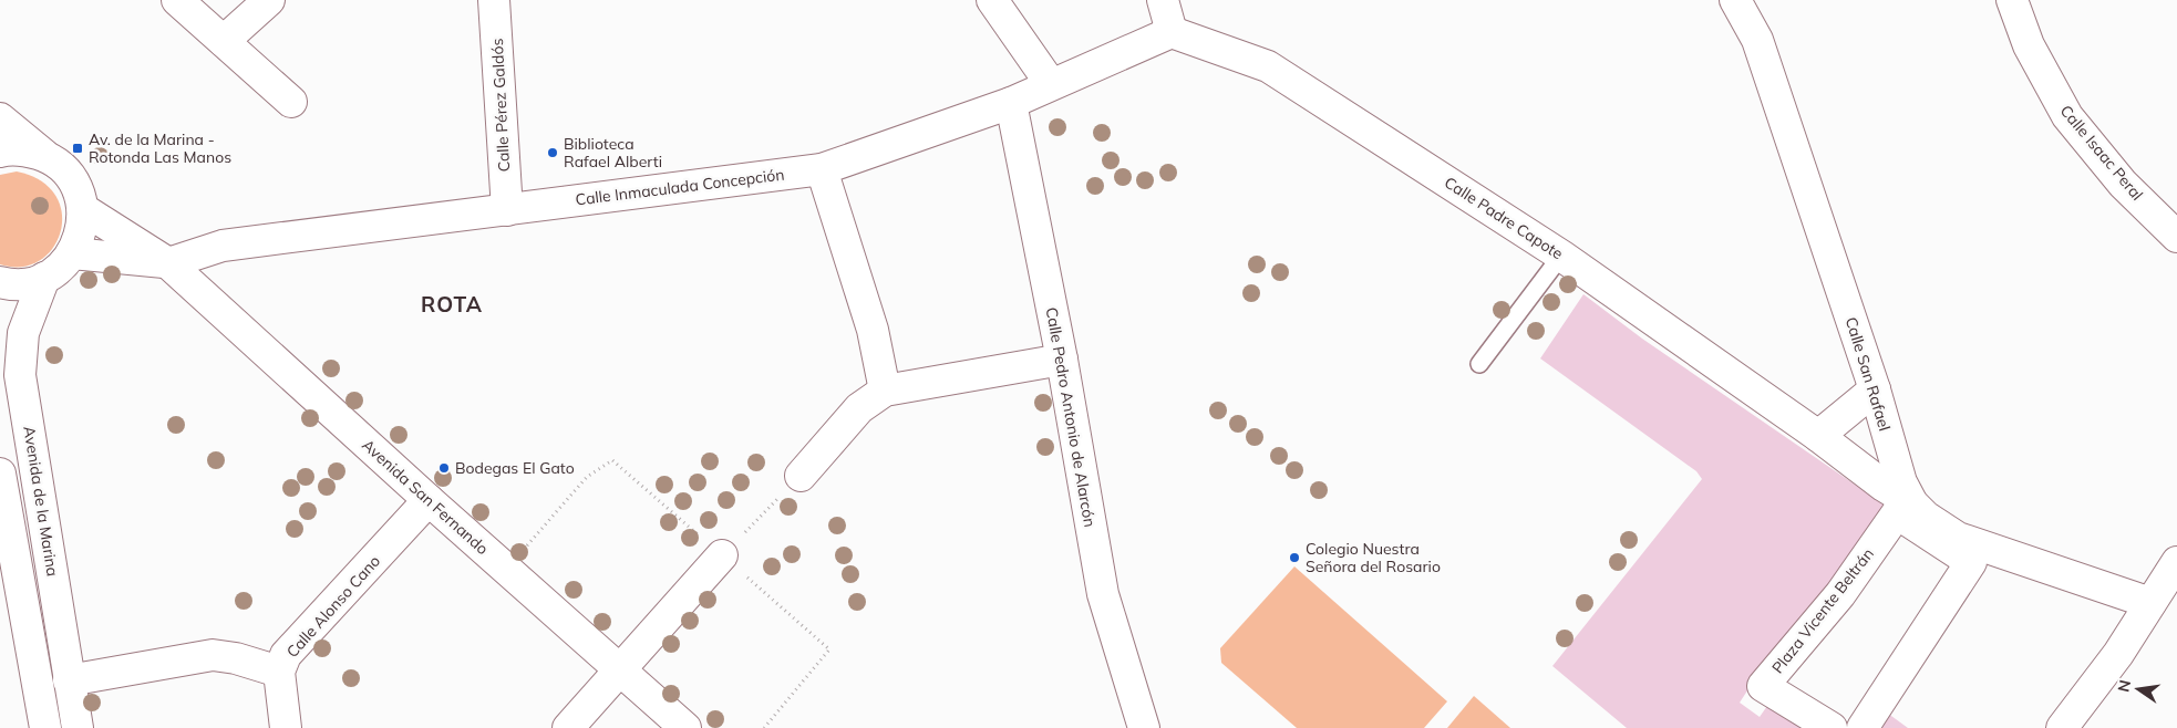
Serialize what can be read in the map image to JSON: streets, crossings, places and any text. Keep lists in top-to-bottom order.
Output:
{
  "streets": {
    "street": [
      "Calle Pérez Galdós",
      "Calle Isaac Peral",
      "Calle Inmaculada Concepción",
      "Calle Padre Capote",
      "Calle San Rafael",
      "Calle Pedro Antonio de Alarcón",
      "Avenida San Fernando",
      "Avenida de la Marina",
      "Calle Alonso Cano",
      "Plaza Vicente Beltrán"
    ]
  },
  "crossings": [
    ["Calle Pérez Galdós", "Calle Inmaculada Concepción"],
    ["Calle Inmaculada Concepción", "Calle Padre Capote"],
    ["Calle Inmaculada Concepción", "Calle Pedro Antonio de Alarcón"],
    ["Calle Inmaculada Concepción", "Avenida San Fernando"],
    ["Calle Padre Capote", "Calle San Rafael"],
    ["Avenida San Fernando", "Calle Alonso Cano"]
  ],
  "districts": ["ROTA"],
  "places": {
    "transit": ["Av. de la Marina - Rotonda Las Manos"],
    "other": ["Biblioteca Rafael Alberti", "Bodegas El Gato", "Colegio Nuestra Señora del Rosario"]
  },
  "north": "left"
}
